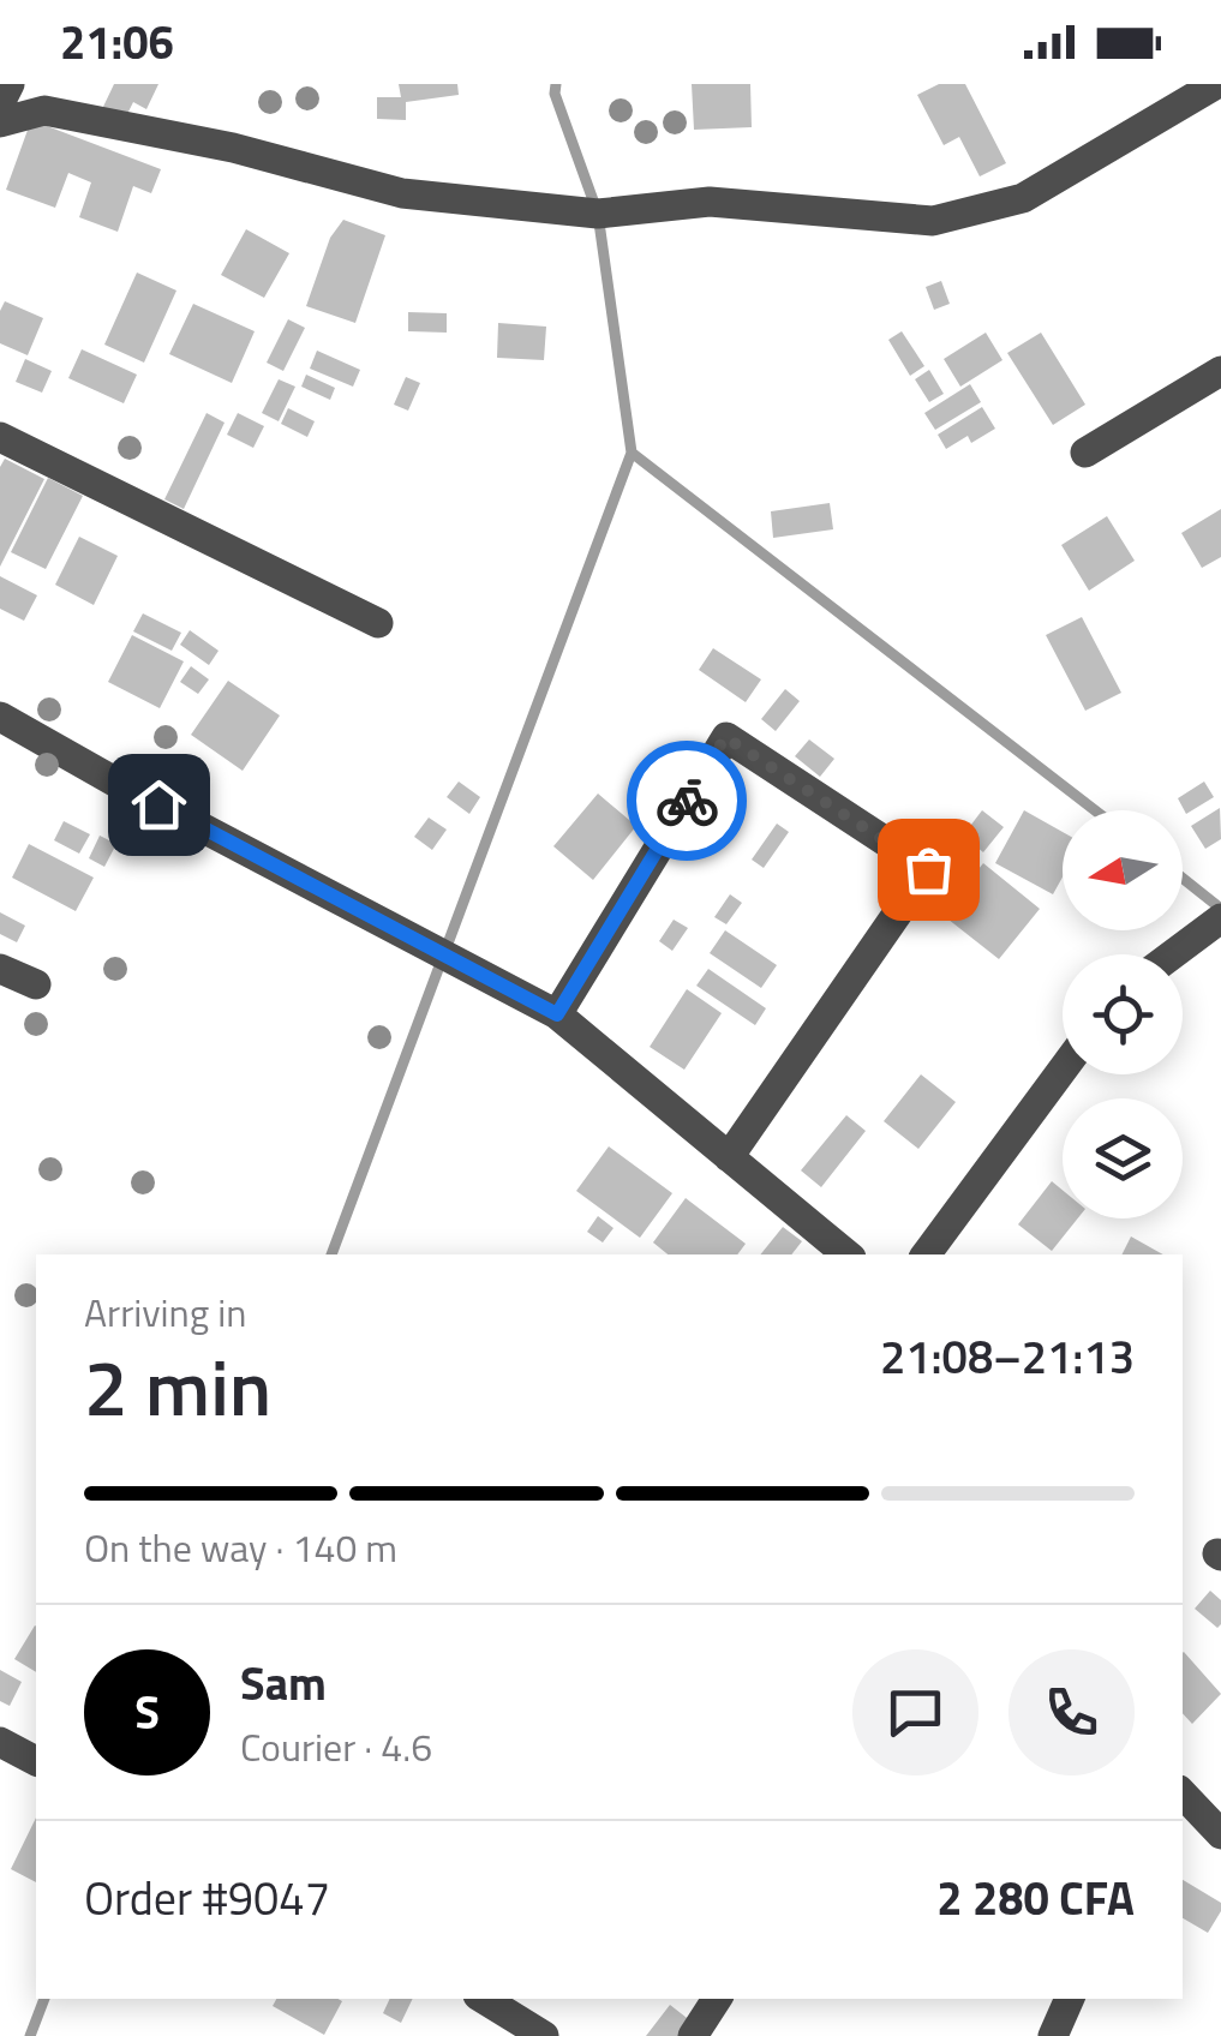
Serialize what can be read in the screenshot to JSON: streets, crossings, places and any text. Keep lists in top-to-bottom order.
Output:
{
  "north": "left",
  "page": {
    "status": "21:06",
    "heading": ["2 min", "Arriving in", "21:08–21:13"],
    "panel": [
      "Sam",
      "Courier · 4.6",
      "Order #9047",
      "2 280 CFA"
    ],
    "bar": "On the way · 140 m",
    "round": "S"
  }
}
